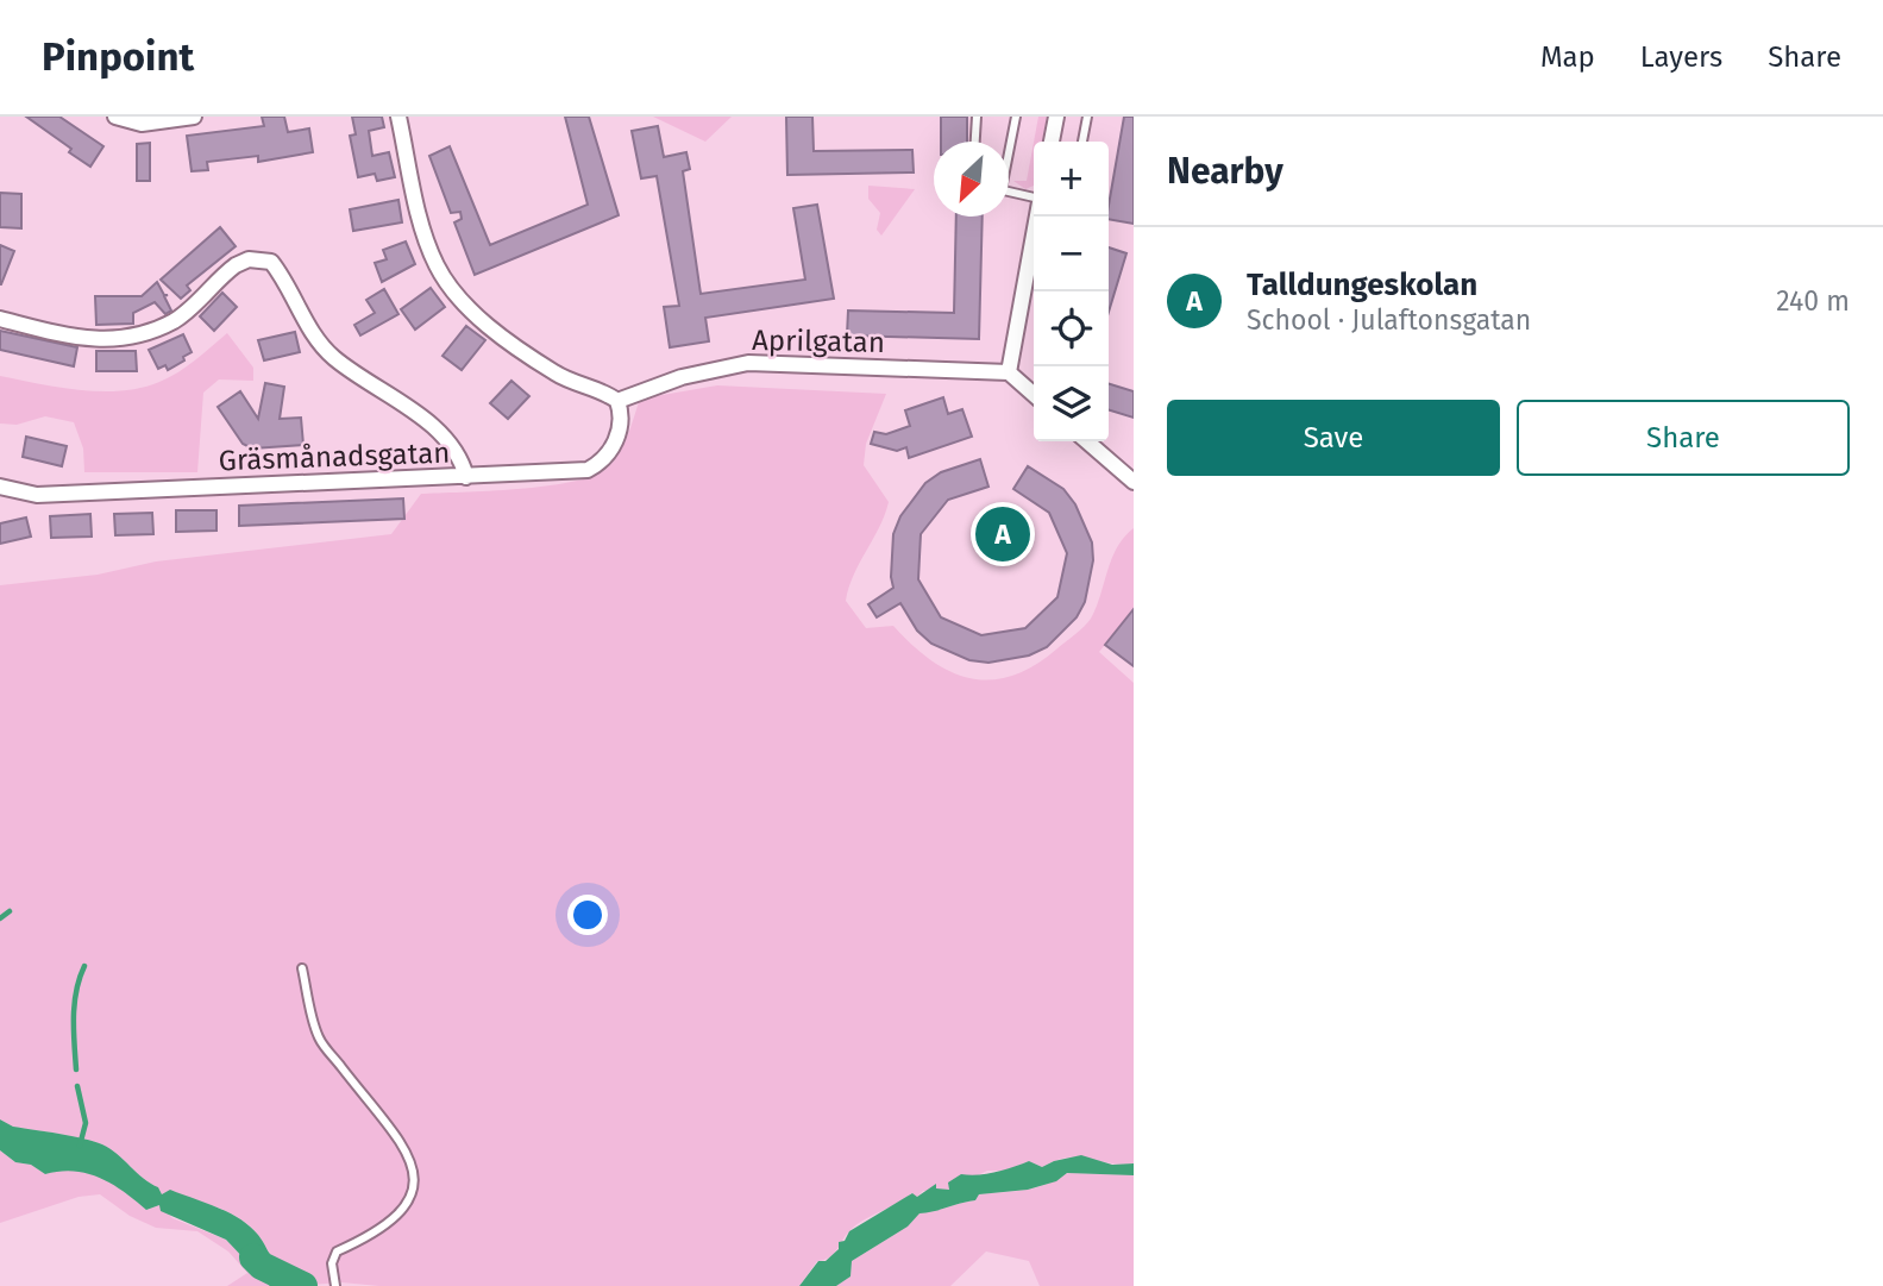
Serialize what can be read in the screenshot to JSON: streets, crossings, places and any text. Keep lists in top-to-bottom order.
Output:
{
  "streets": {
    "street": ["Aprilgatan", "Gräsmånadsgatan"]
  },
  "crossings": [
    ["Aprilgatan", "Gräsmånadsgatan"]
  ],
  "north": "bottom left",
  "page": {
    "header": "Pinpoint",
    "nav": ["Map", "Layers", "Share"],
    "heading": "Nearby",
    "map_buttons": ["+", "−"],
    "list": [
      {
        "mark": "A",
        "name": "Talldungeskolan",
        "note": "School · Julaftonsgatan",
        "value": "240 m"
      }
    ],
    "buttons": ["Save", "Share"],
    "pins": "A"
  }
}
